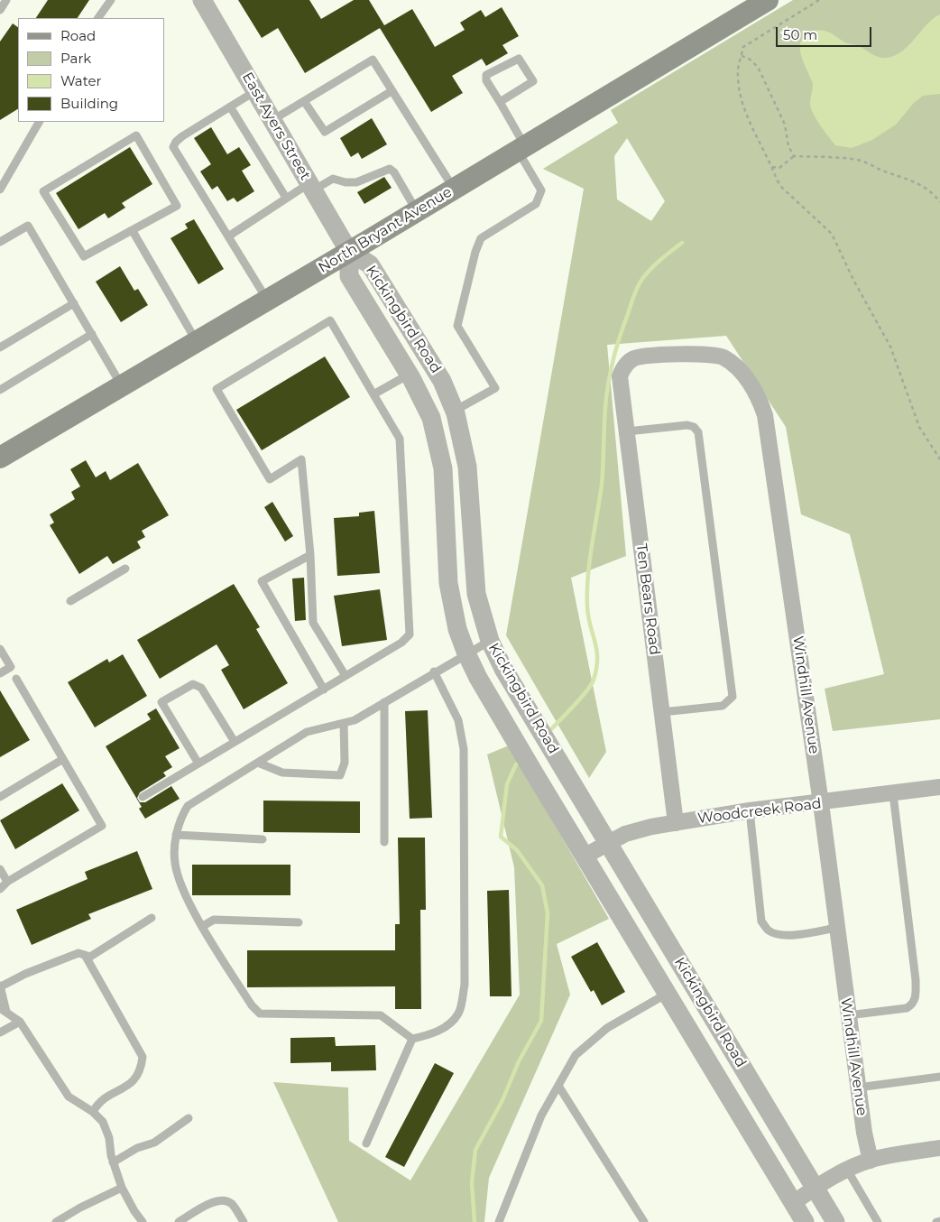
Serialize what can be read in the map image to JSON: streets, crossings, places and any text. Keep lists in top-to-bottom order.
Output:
{
  "streets": {
    "main road": ["North Bryant Avenue"],
    "street": [
      "East Ayers Street",
      "Kickingbird Road",
      "Ten Bears Road",
      "Windhill Avenue",
      "Woodcreek Road"
    ]
  },
  "crossings": [
    ["East Ayers Street", "North Bryant Avenue"],
    ["East Ayers Street", "Kickingbird Road"],
    ["North Bryant Avenue", "Kickingbird Road"],
    ["Kickingbird Road", "Woodcreek Road"],
    ["Ten Bears Road", "Windhill Avenue"],
    ["Ten Bears Road", "Woodcreek Road"],
    ["Windhill Avenue", "Woodcreek Road"]
  ],
  "legend": [
    "Road",
    "Park",
    "Water",
    "Building"
  ],
  "scale_bar": "50 m"
}
